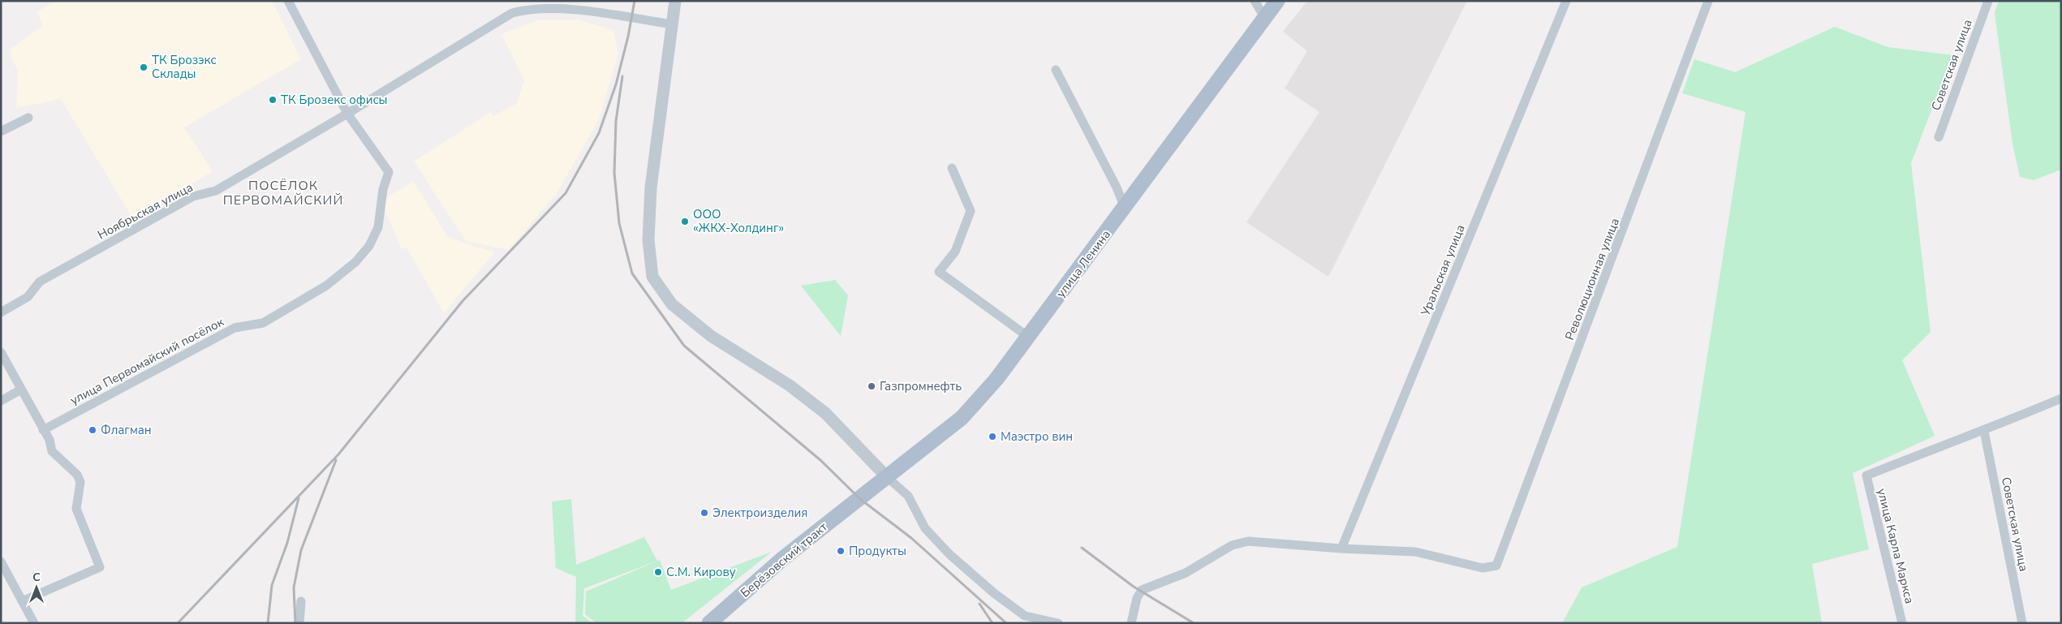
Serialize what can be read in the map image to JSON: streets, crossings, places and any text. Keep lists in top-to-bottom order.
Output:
{
  "streets": {
    "main road": ["улица Ленина", "Берёзовский тракт"],
    "street": [
      "Советская улица",
      "Ноябрьская улица",
      "Уральская улица",
      "Революционная улица",
      "улица Первомайский посёлок",
      "улица Карла Маркса"
    ]
  },
  "crossings": [
    ["Советская улица", "улица Карла Маркса"],
    ["Ноябрьская улица", "улица Первомайский посёлок"],
    ["улица Ленина", "Берёзовский тракт"],
    ["Уральская улица", "Революционная улица"]
  ],
  "districts": ["ПОСЁЛОК ПЕРВОМАЙСКИЙ"],
  "places": [
    "ТК Брозэкс Склады",
    "ТК Брозекс офисы",
    "ООО «ЖКХ-Холдинг»",
    "Газпромнефть",
    "Флагман",
    "Маэстро вин",
    "Электроизделия",
    "Продукты",
    "С.М. Кирову"
  ],
  "north": "top"
}
